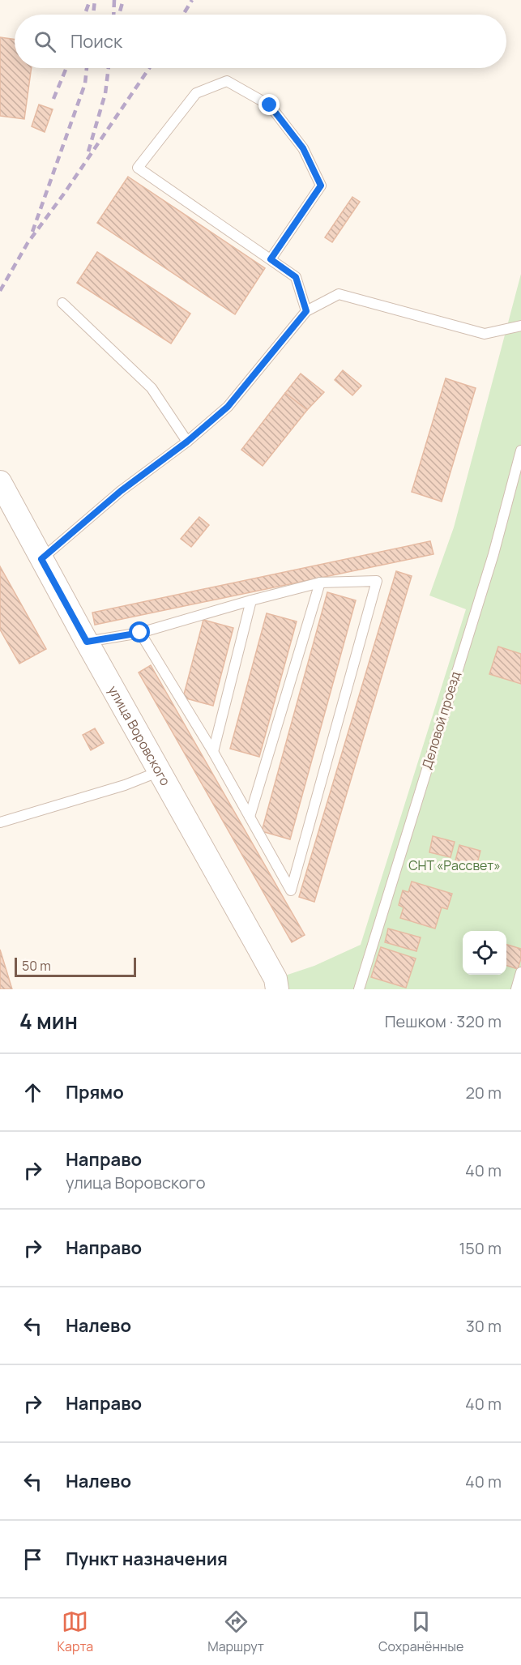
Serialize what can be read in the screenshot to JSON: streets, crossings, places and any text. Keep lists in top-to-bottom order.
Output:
{
  "streets": {
    "street": ["улица Воровского"],
    "lane": ["Деловой проезд"]
  },
  "parks": ["СНТ «Рассвет»"],
  "scale_bar": "50 m",
  "page": {
    "search": "Поиск",
    "scale": "50 m",
    "heading": ["4 мин", "Пешком · 320 m"],
    "list": [
      ["Прямо", "20 m"],
      ["Направо", "улица Воровского", "40 m"],
      ["Направо", "150 m"],
      ["Налево", "30 m"],
      ["Направо", "40 m"],
      ["Налево", "40 m"],
      "Пункт назначения"
    ],
    "nav": ["Карта", "Маршрут", "Сохранённые"]
  }
}
